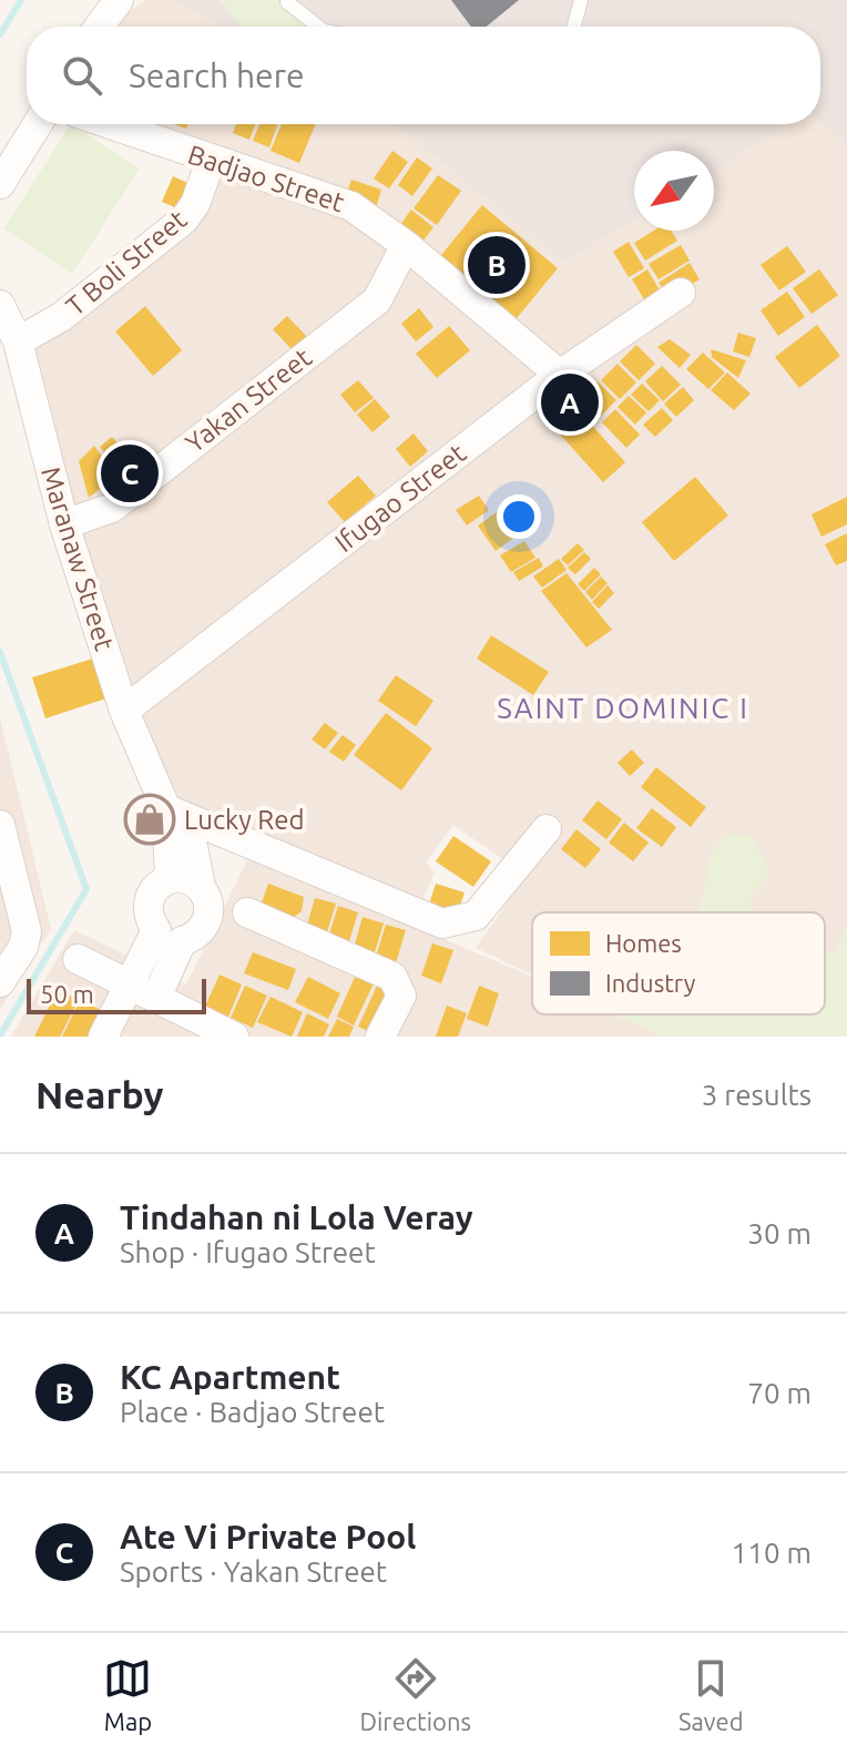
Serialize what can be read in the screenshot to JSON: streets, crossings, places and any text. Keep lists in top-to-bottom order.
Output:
{
  "streets": {
    "street": [
      "Badjao Street",
      "T Boli Street",
      "Yakan Street",
      "Ifugao Street",
      "Maranaw Street"
    ]
  },
  "crossings": [
    ["Badjao Street", "T Boli Street"],
    ["Badjao Street", "Yakan Street"],
    ["Badjao Street", "Ifugao Street"],
    ["T Boli Street", "Maranaw Street"],
    ["Yakan Street", "Maranaw Street"],
    ["Ifugao Street", "Maranaw Street"]
  ],
  "districts": ["SAINT DOMINIC I"],
  "places": {
    "shop": ["Lucky Red"]
  },
  "legend": ["Homes", "Industry"],
  "scale_bar": "50 m",
  "north": "bottom left",
  "page": {
    "search": "Search here",
    "pins": ["B", "A", "C"],
    "scale": "50 m",
    "heading": ["Nearby", "3 results"],
    "list": [
      {
        "mark": "A",
        "name": "Tindahan ni Lola Veray",
        "note": "Shop · Ifugao Street",
        "value": "30 m"
      },
      {
        "mark": "B",
        "name": "KC Apartment",
        "note": "Place · Badjao Street",
        "value": "70 m"
      },
      {
        "mark": "C",
        "name": "Ate Vi Private Pool",
        "note": "Sports · Yakan Street",
        "value": "110 m"
      }
    ],
    "nav": ["Map", "Directions", "Saved"]
  }
}
